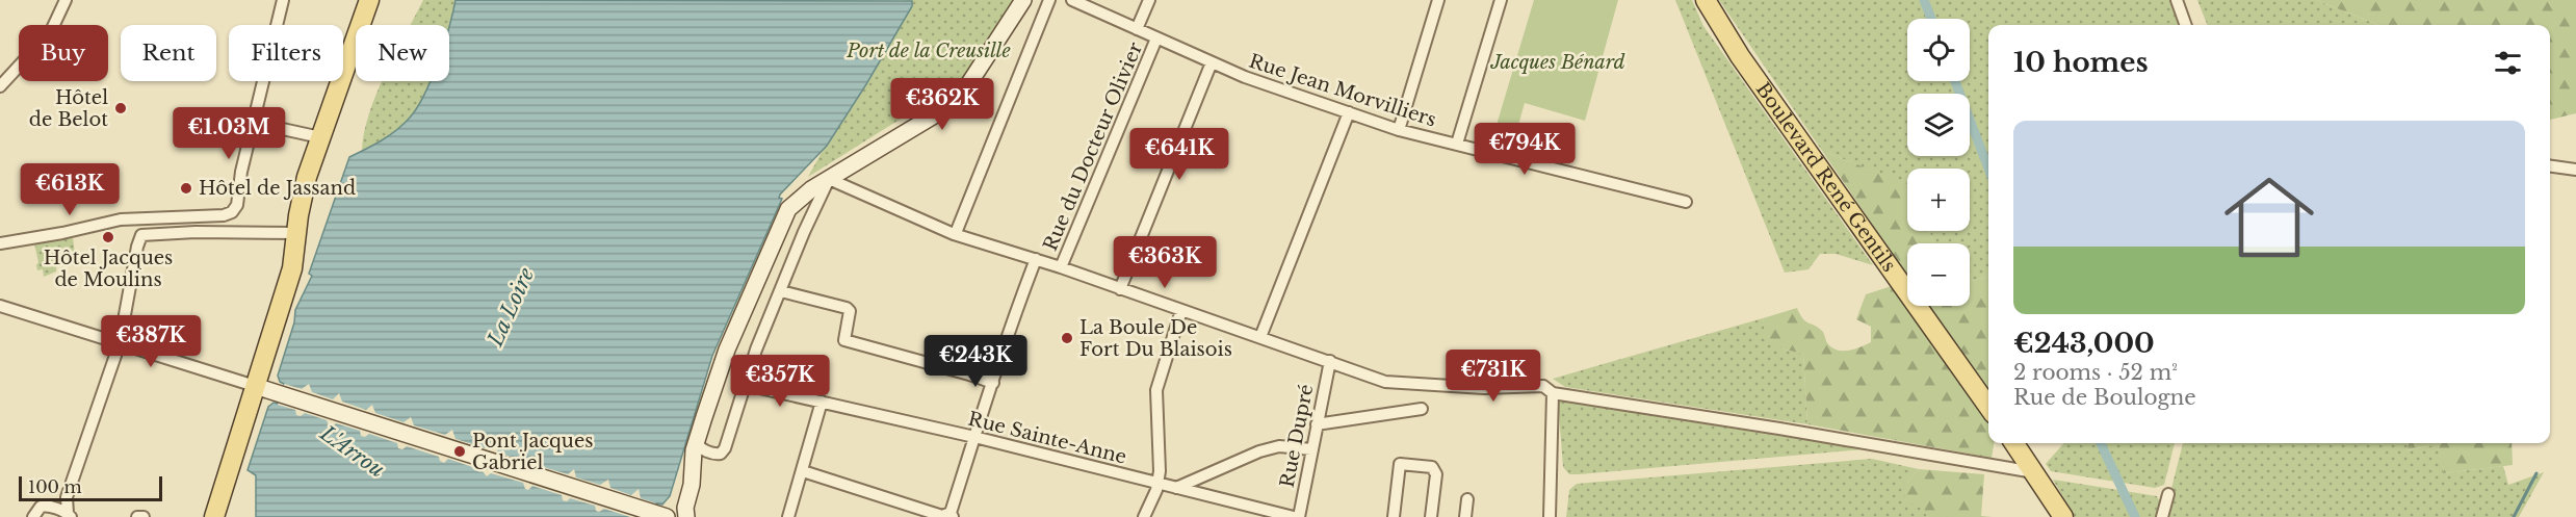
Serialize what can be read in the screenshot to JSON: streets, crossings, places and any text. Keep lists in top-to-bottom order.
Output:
{
  "streets": {
    "main road": ["Boulevard René Gentils"],
    "street": [
      "Rue Jean Morvilliers",
      "Rue du Docteur Olivier",
      "Rue Dupré",
      "Rue Sainte-Anne"
    ]
  },
  "crossings": [
    ["Rue Jean Morvilliers", "Rue du Docteur Olivier"],
    ["Rue Dupré", "Rue Sainte-Anne"]
  ],
  "water": ["La Loire", "L'Arrou"],
  "parks": ["Port de la Creusille", "Jacques Bénard"],
  "places": [
    "Hôtel de Belot",
    "Hôtel de Jassand",
    "Hôtel Jacques de Moulins",
    "La Boule De Fort Du Blaisois",
    "Pont Jacques Gabriel"
  ],
  "scale_bar": "100 m",
  "page": {
    "map_buttons": ["+", "−"],
    "chip": [
      "Buy",
      "Rent",
      "Filters",
      "New"
    ],
    "heading": "10 homes",
    "price": [
      "€362K",
      "€1.03M",
      "€794K",
      "€641K",
      "€613K",
      "€363K",
      "€387K",
      "€243K",
      "€731K",
      "€357K"
    ],
    "list": [
      {
        "name": "€243,000",
        "note": "2 rooms · 52 m² · Rue de Boulogne"
      }
    ],
    "scale": "100 m"
  }
}
